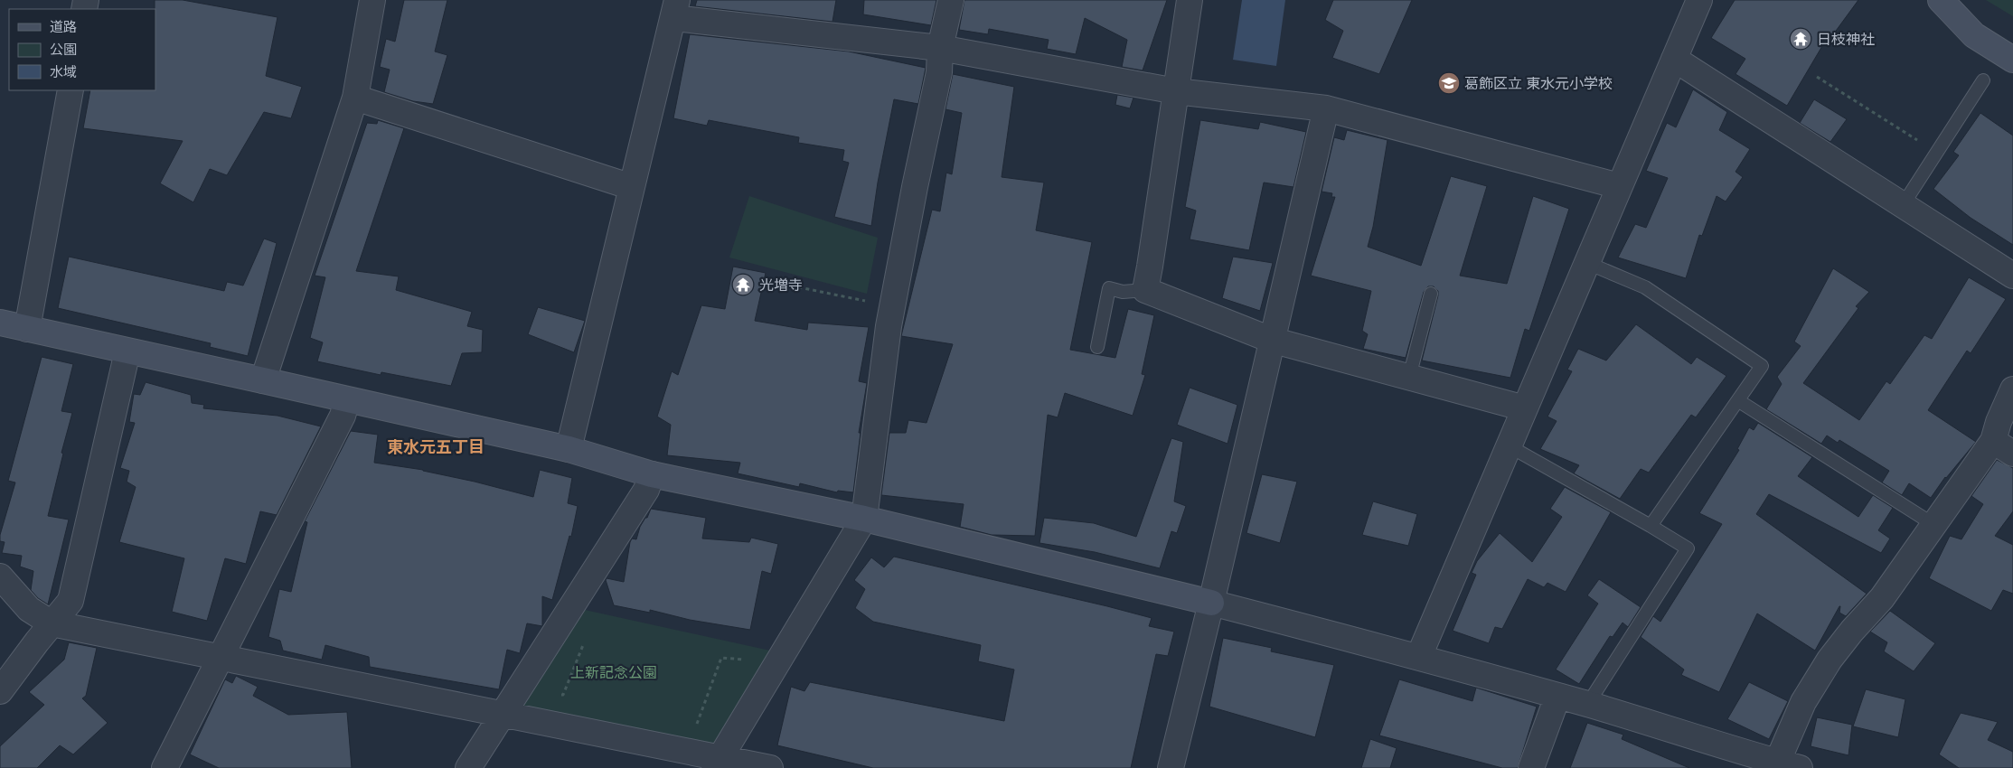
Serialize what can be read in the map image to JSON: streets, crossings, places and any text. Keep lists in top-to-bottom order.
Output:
{
  "districts": ["東水元五丁目"],
  "parks": ["上新記念公園"],
  "places": {
    "temple": ["日枝神社", "光増寺"],
    "school or university": ["葛飾区立 東水元小学校"]
  },
  "legend": ["道路", "公園", "水域"]
}
